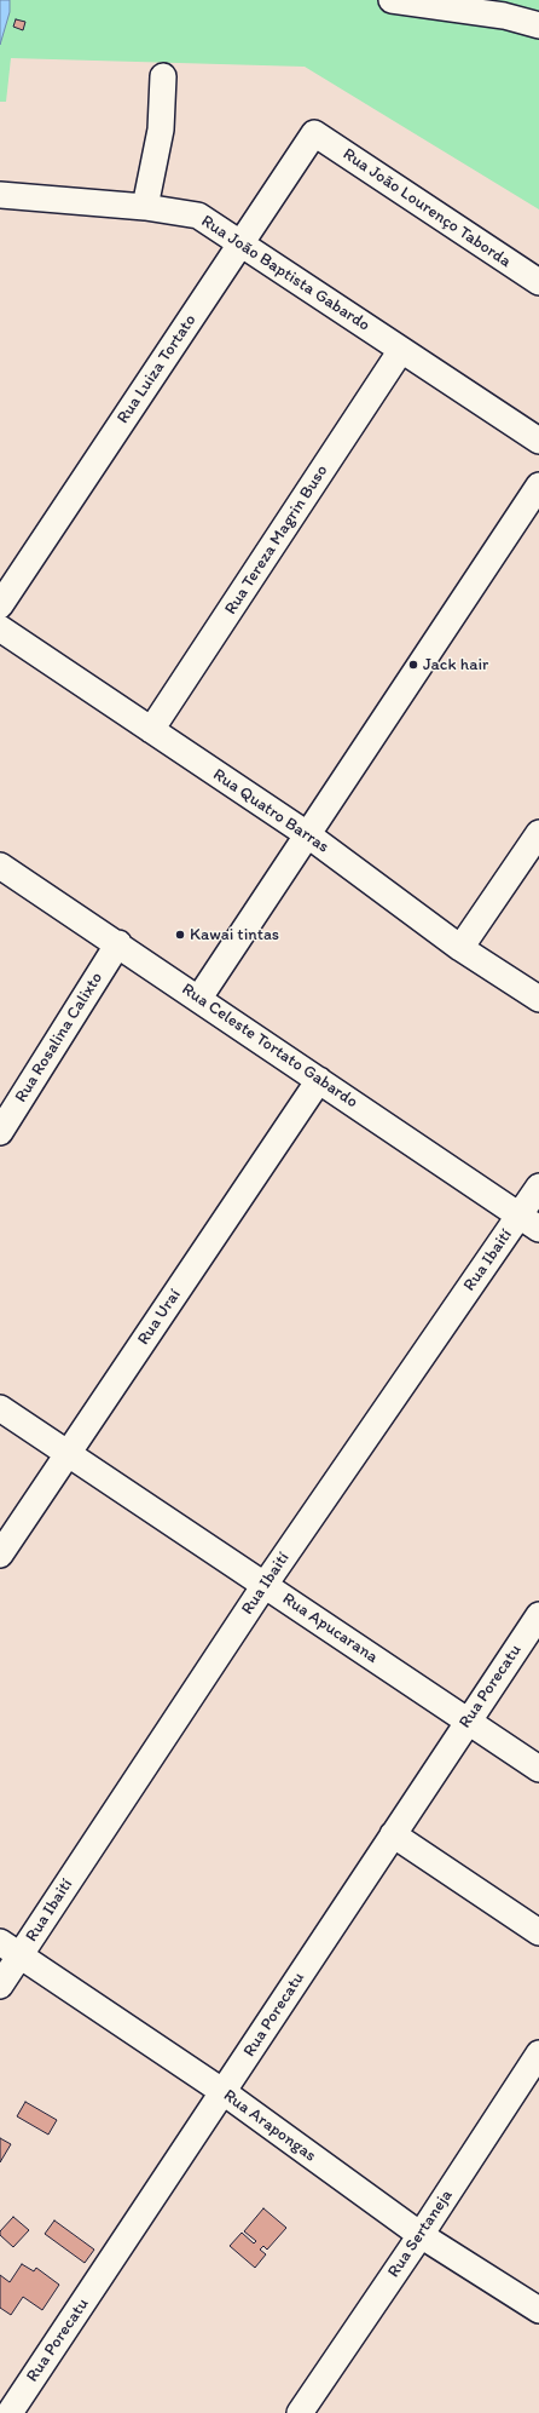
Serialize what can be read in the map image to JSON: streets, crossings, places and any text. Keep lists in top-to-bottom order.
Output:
{
  "streets": {
    "street": [
      "Rua João Lourenço Taborda",
      "Rua João Baptista Gabardo",
      "Rua Luiza Tortato",
      "Rua Tereza Magrin Buso",
      "Rua Quatro Barras",
      "Rua Rosalina Calixto",
      "Rua Celeste Tortato Gabardo",
      "Rua Ibaití",
      "Rua Uraí",
      "Rua Apucarana",
      "Rua Porecatu",
      "Rua Arapongas",
      "Rua Sertaneja"
    ]
  },
  "crossings": [
    ["Rua João Lourenço Taborda", "Rua Luiza Tortato"],
    ["Rua João Baptista Gabardo", "Rua Luiza Tortato"],
    ["Rua João Baptista Gabardo", "Rua Tereza Magrin Buso"],
    ["Rua Tereza Magrin Buso", "Rua Quatro Barras"],
    ["Rua Rosalina Calixto", "Rua Celeste Tortato Gabardo"],
    ["Rua Celeste Tortato Gabardo", "Rua Ibaití"],
    ["Rua Celeste Tortato Gabardo", "Rua Uraí"],
    ["Rua Ibaití", "Rua Apucarana"],
    ["Rua Ibaití", "Rua Arapongas"],
    ["Rua Uraí", "Rua Apucarana"],
    ["Rua Apucarana", "Rua Porecatu"],
    ["Rua Porecatu", "Rua Arapongas"],
    ["Rua Arapongas", "Rua Sertaneja"]
  ],
  "places": ["Jack hair", "Kawai tintas"]
}
